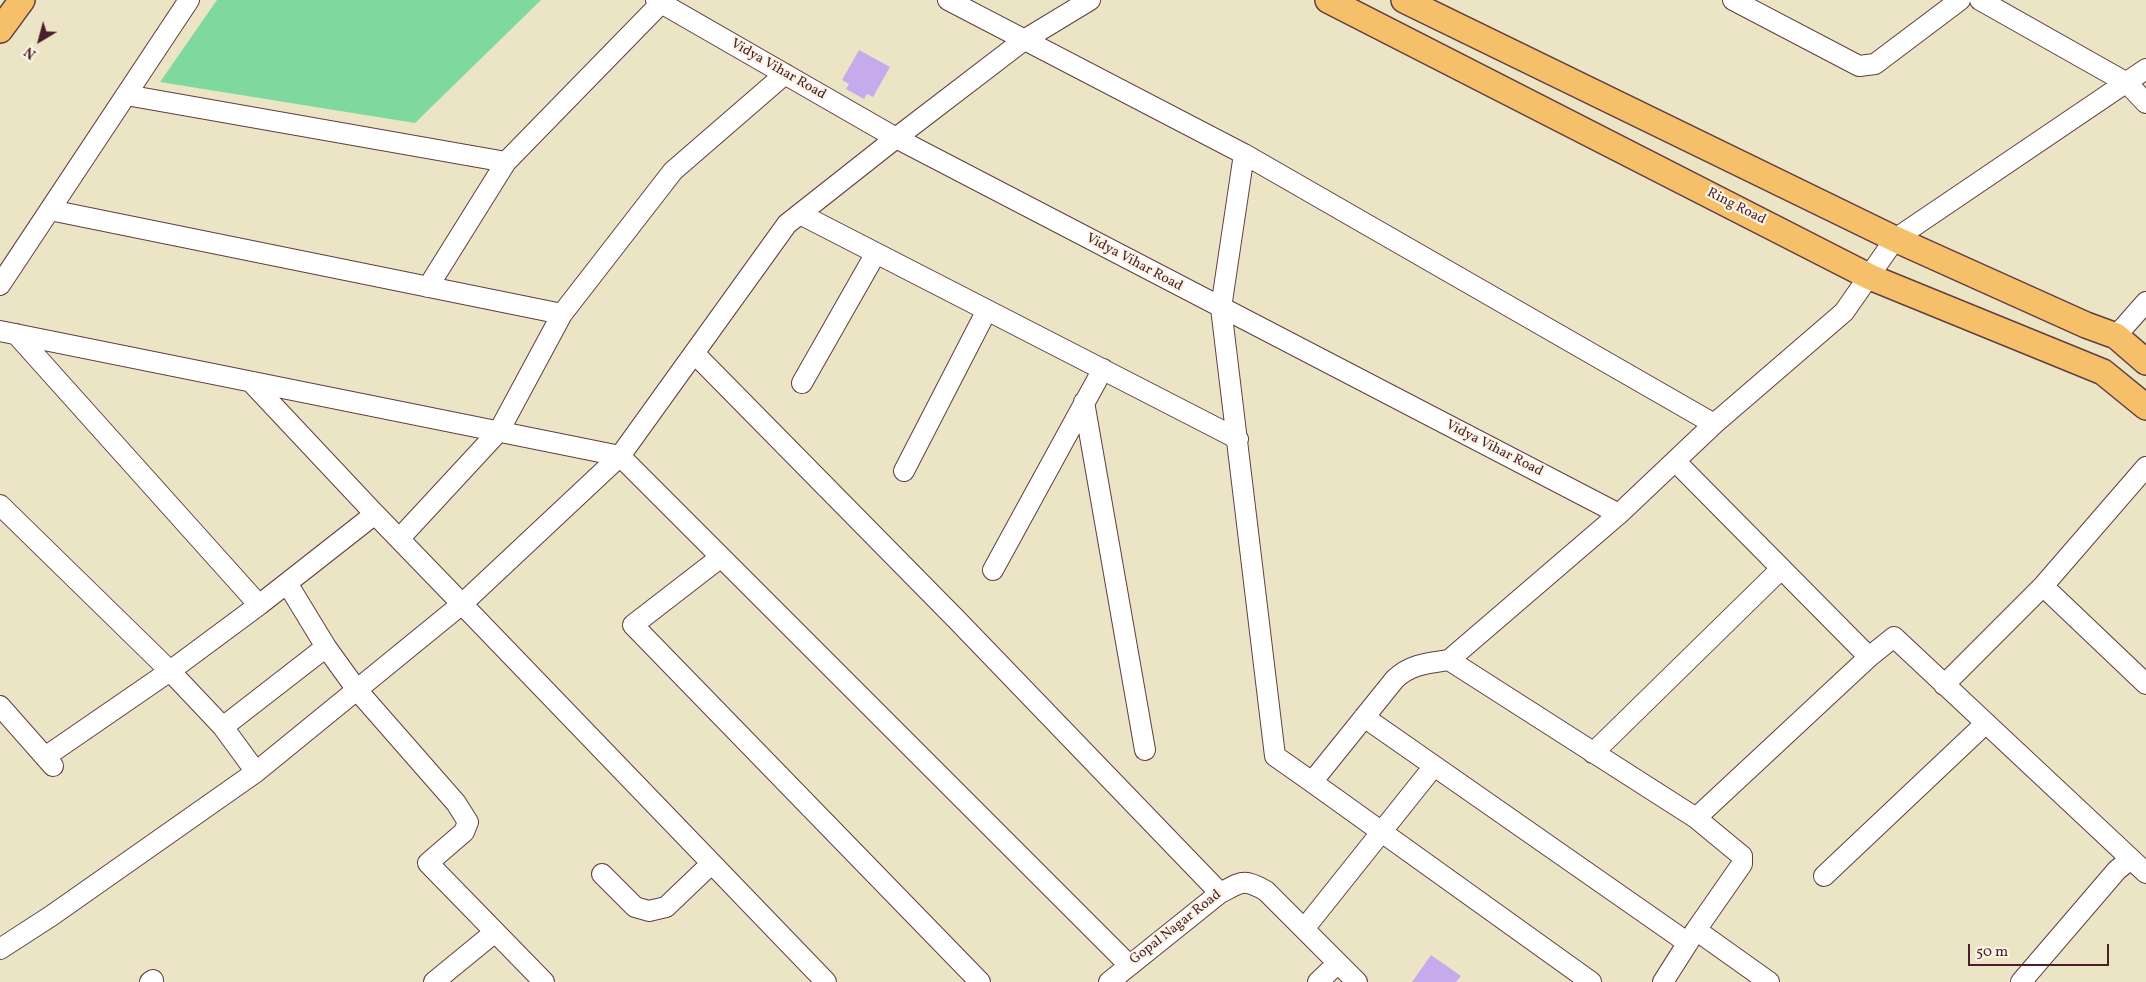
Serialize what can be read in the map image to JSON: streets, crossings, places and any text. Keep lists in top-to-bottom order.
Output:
{
  "streets": {
    "main road": ["Ring Road"],
    "street": ["Vidya Vihar Road", "Gopal Nagar Road"]
  },
  "scale_bar": "50 m",
  "north": "bottom left"
}
